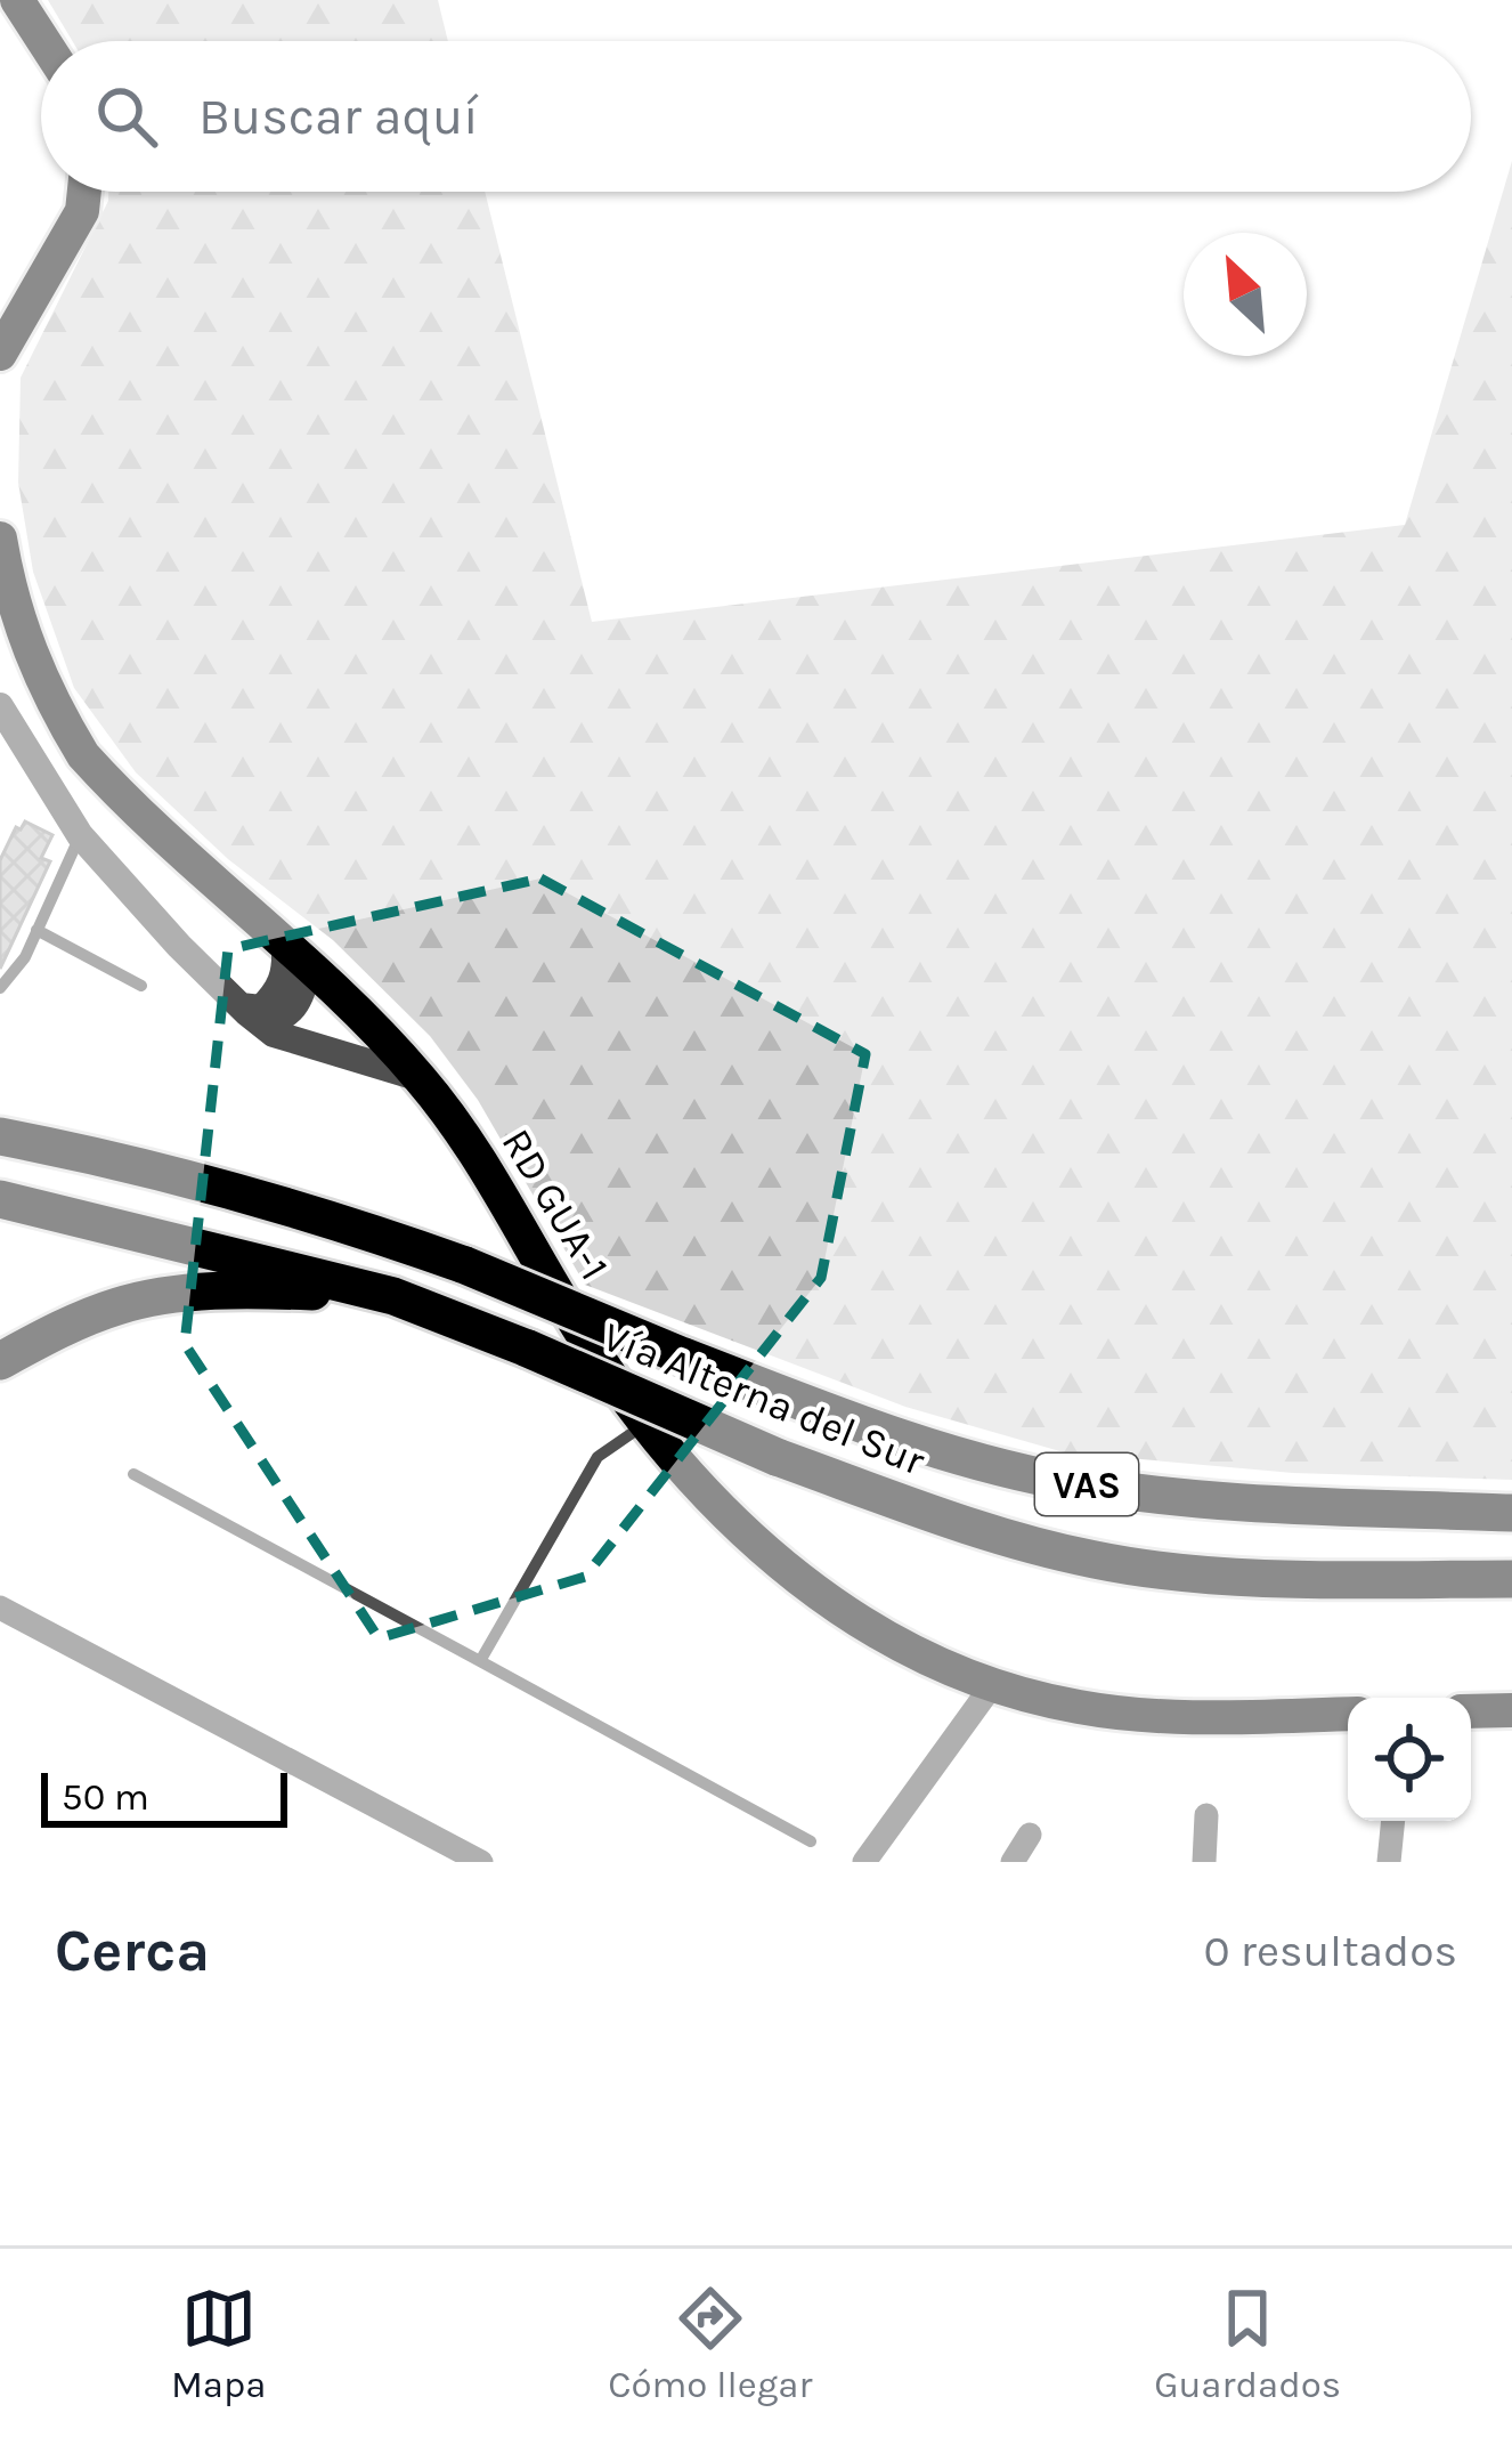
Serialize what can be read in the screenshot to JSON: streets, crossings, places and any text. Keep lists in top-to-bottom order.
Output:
{
  "streets": {
    "highway": ["Vía Alterna del Sur", "VAS"],
    "main road": ["RD GUA-1"]
  },
  "scale_bar": "50 m",
  "north": "top left",
  "page": {
    "search": "Buscar aquí",
    "scale": "50 m",
    "heading": ["Cerca", "0 resultados"],
    "nav": ["Mapa", "Cómo llegar", "Guardados"]
  }
}
